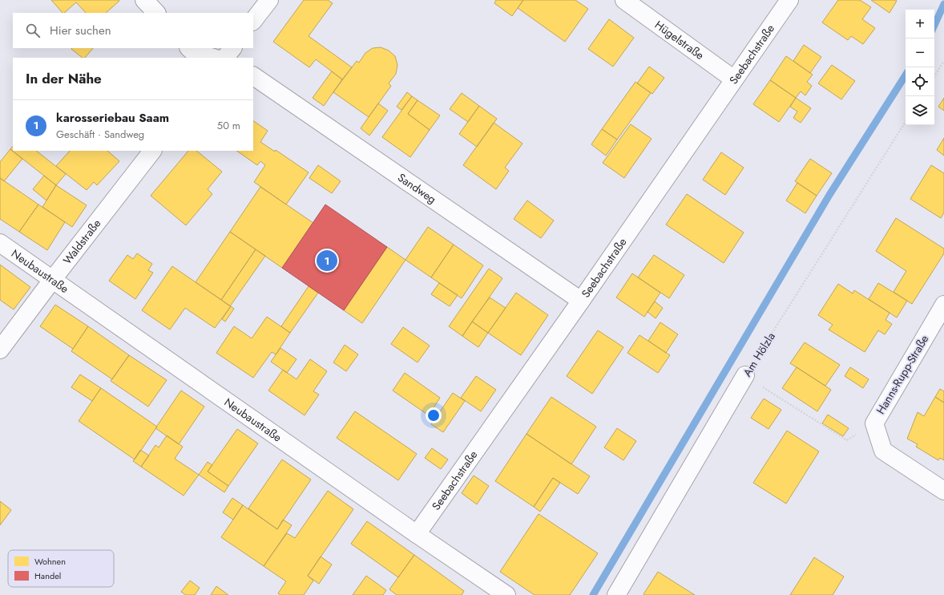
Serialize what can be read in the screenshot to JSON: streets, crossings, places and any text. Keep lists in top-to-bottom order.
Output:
{
  "streets": {
    "street": [
      "Hügelstraße",
      "Seebachstraße",
      "Sandweg",
      "Waldstraße",
      "Neubaustraße",
      "Am Hölzla",
      "Hanns-Rupp-Straße"
    ]
  },
  "crossings": [
    ["Hügelstraße", "Seebachstraße"],
    ["Seebachstraße", "Sandweg"],
    ["Seebachstraße", "Neubaustraße"],
    ["Waldstraße", "Neubaustraße"]
  ],
  "legend": ["Wohnen", "Handel"],
  "page": {
    "map_buttons": ["+", "−"],
    "search": "Hier suchen",
    "heading": "In der Nähe",
    "list": [
      {
        "mark": "1",
        "name": "karosseriebau Saam",
        "note": "Geschäft · Sandweg",
        "value": "50 m"
      }
    ],
    "pins": "1"
  }
}
